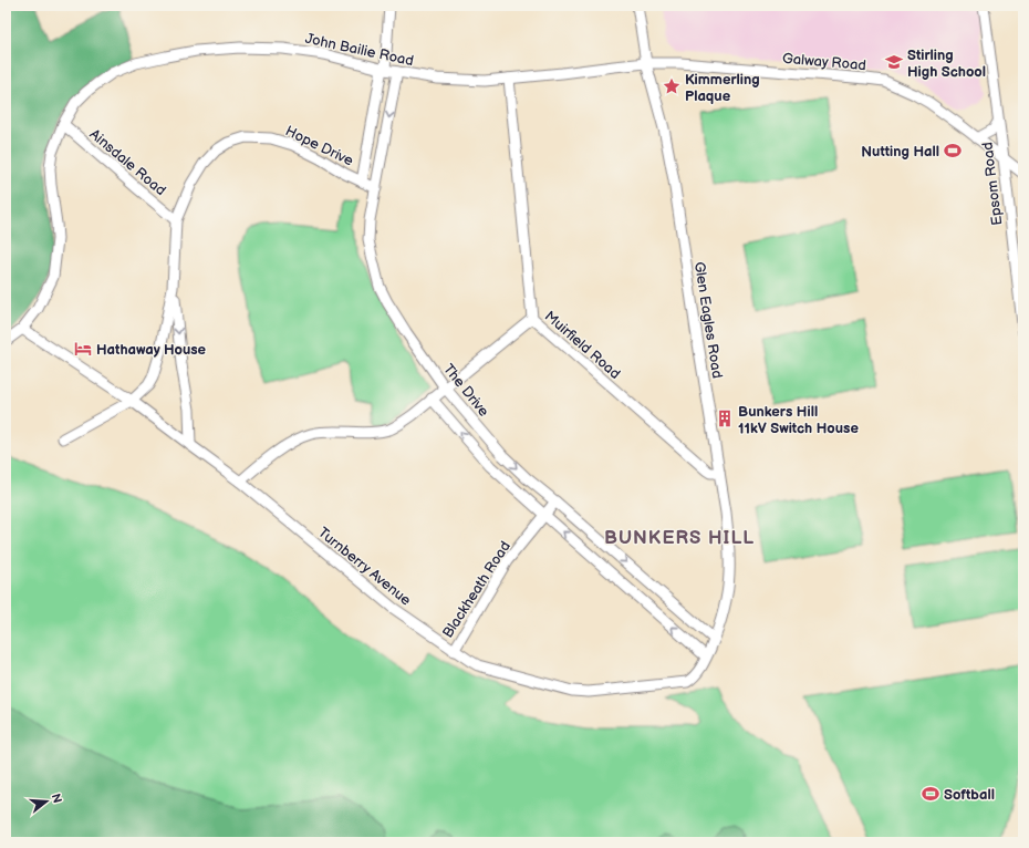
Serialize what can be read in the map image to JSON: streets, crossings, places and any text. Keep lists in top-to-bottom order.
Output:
{
  "streets": {
    "street": [
      "John Bailie Road",
      "Galway Road",
      "Hope Drive",
      "Ainsdale Road",
      "Epsom Road",
      "Glen Eagles Road",
      "Muirfield Road",
      "The Drive",
      "Turnberry Avenue",
      "Blackheath Road"
    ]
  },
  "crossings": [
    ["John Bailie Road", "Galway Road"],
    ["John Bailie Road", "Ainsdale Road"],
    ["John Bailie Road", "Glen Eagles Road"],
    ["John Bailie Road", "Muirfield Road"],
    ["John Bailie Road", "The Drive"],
    ["John Bailie Road", "Turnberry Avenue"],
    ["Galway Road", "Epsom Road"],
    ["Galway Road", "Glen Eagles Road"],
    ["Hope Drive", "Ainsdale Road"],
    ["Hope Drive", "The Drive"],
    ["Hope Drive", "Turnberry Avenue"],
    ["Glen Eagles Road", "Muirfield Road"],
    ["Glen Eagles Road", "The Drive"],
    ["Glen Eagles Road", "Turnberry Avenue"],
    ["The Drive", "Turnberry Avenue"],
    ["The Drive", "Blackheath Road"],
    ["Turnberry Avenue", "Blackheath Road"]
  ],
  "districts": ["BUNKERS HILL"],
  "places": {
    "school or university": ["Stirling High School"],
    "place": ["Kimmerling Plaque"],
    "sports": ["Nutting Hall", "Softball"],
    "hotel": ["Hathaway House"],
    "building": ["Bunkers Hill 11kV Switch House"]
  },
  "north": "right"
}
